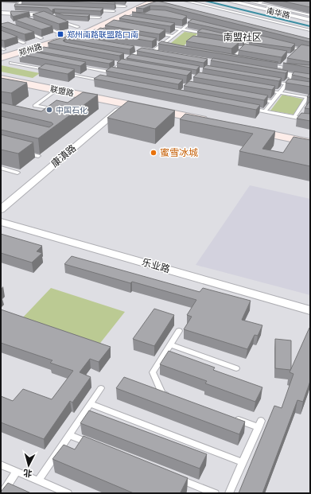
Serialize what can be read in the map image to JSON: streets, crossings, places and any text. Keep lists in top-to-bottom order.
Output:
{
  "streets": {
    "main road": ["郑州路", "联盟路"],
    "street": ["南华路", "康滇路", "乐业路"]
  },
  "crossings": [
    ["联盟路", "康滇路"]
  ],
  "districts": ["南盟社区"],
  "places": {
    "transit": ["郑州南路联盟路口南"],
    "other": ["中国石化", "蜜雪冰城"]
  },
  "north": "bottom"
}
